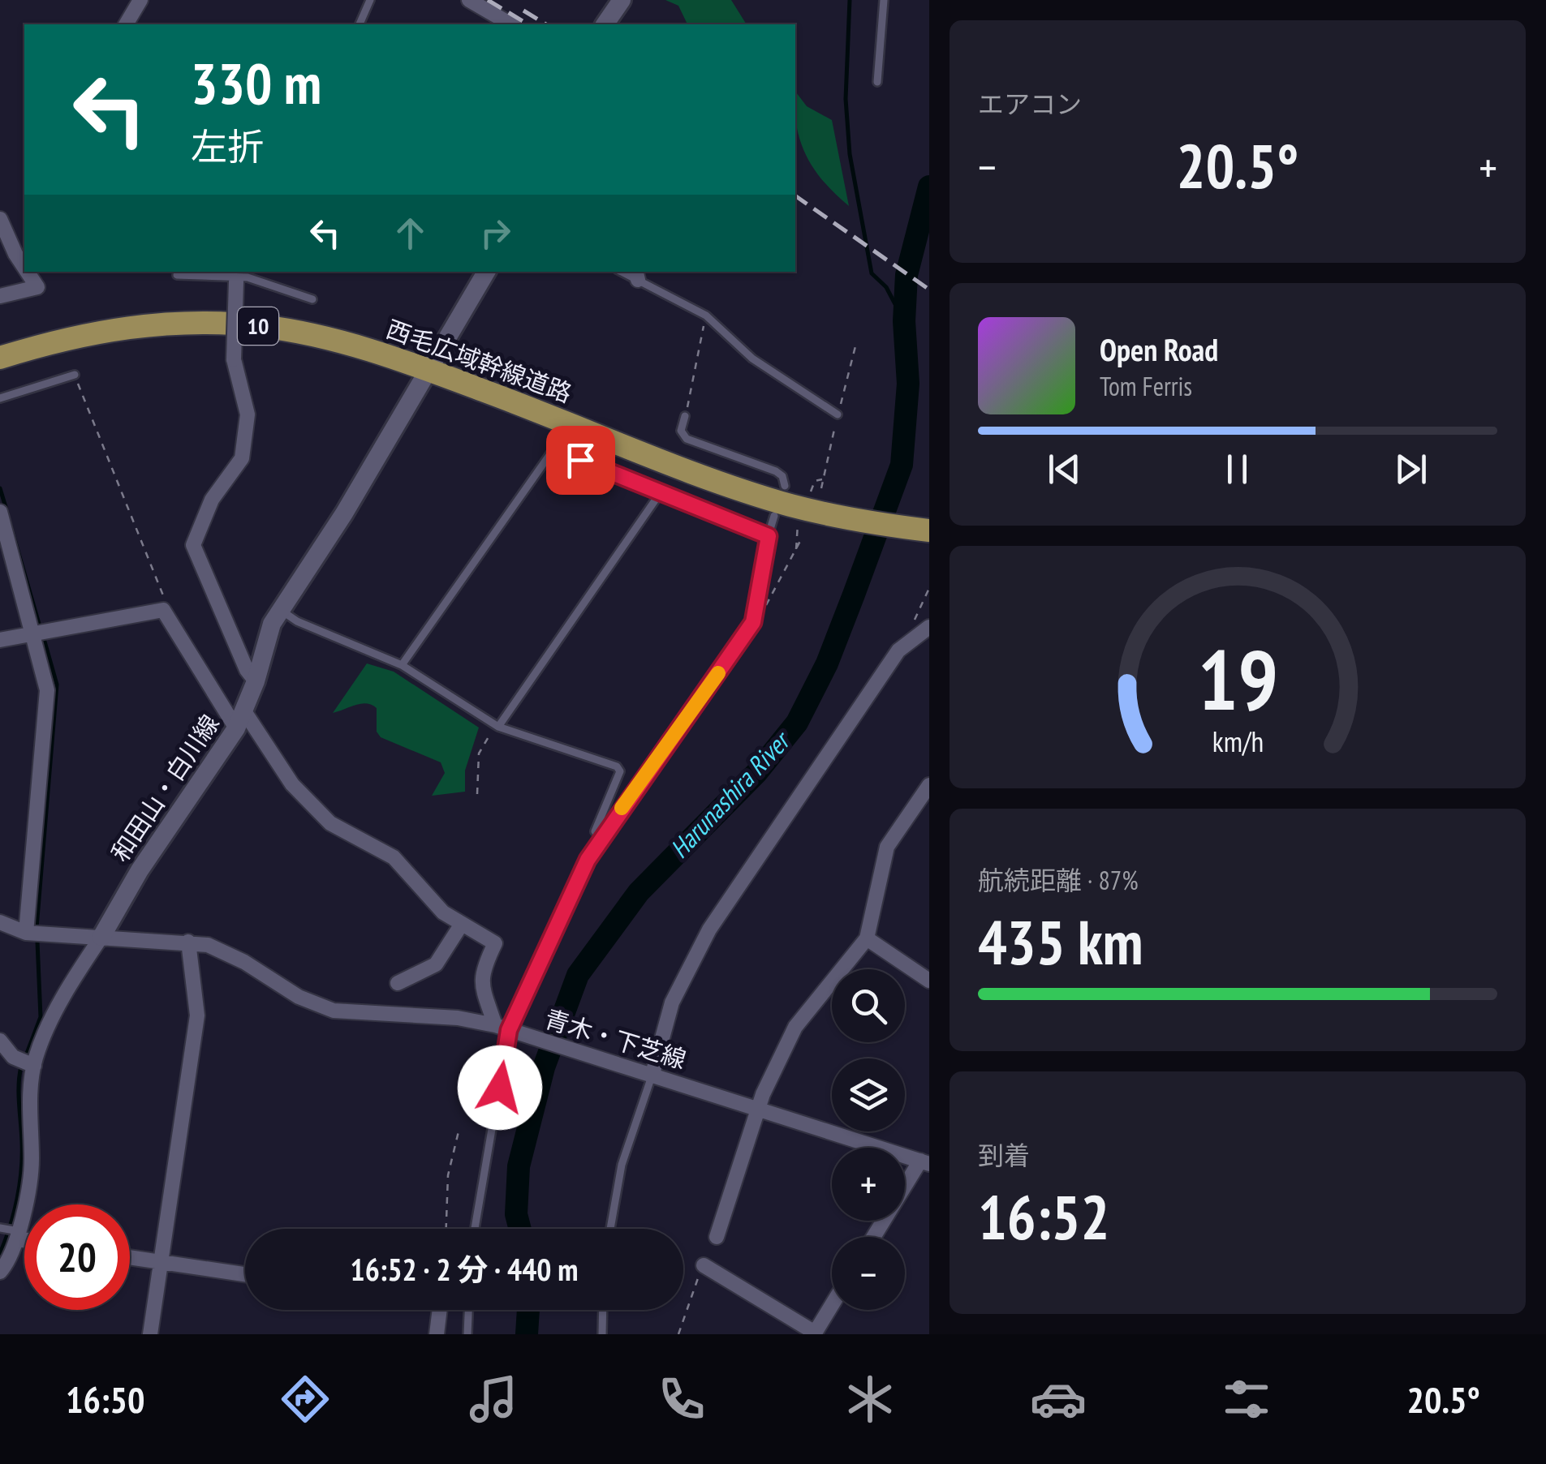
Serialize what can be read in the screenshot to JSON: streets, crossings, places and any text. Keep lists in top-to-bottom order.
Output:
{
  "streets": {
    "main road": ["10", "西毛広域幹線道路"],
    "street": ["和田山・白川線", "青木・下芝線"]
  },
  "crossings": [
    ["西毛広域幹線道路", "和田山・白川線"],
    ["和田山・白川線", "青木・下芝線"]
  ],
  "water": ["Harunashira River"],
  "page": {
    "tile": [
      "エアコン",
      ["航続距離 · 87%", "435 km"],
      ["到着", "16:52"]
    ],
    "turn": ["330 m", "左折"],
    "heat": ["−", "20.5°", "+"],
    "song": ["Open Road", "Tom Ferris"],
    "map_buttons": ["+", "−"],
    "limit": "20",
    "trip": "16:52 · 2 分 · 440 m",
    "tabs": ["16:50", "20.5°"],
    "gauge": ["19", "km/h"]
  }
}
